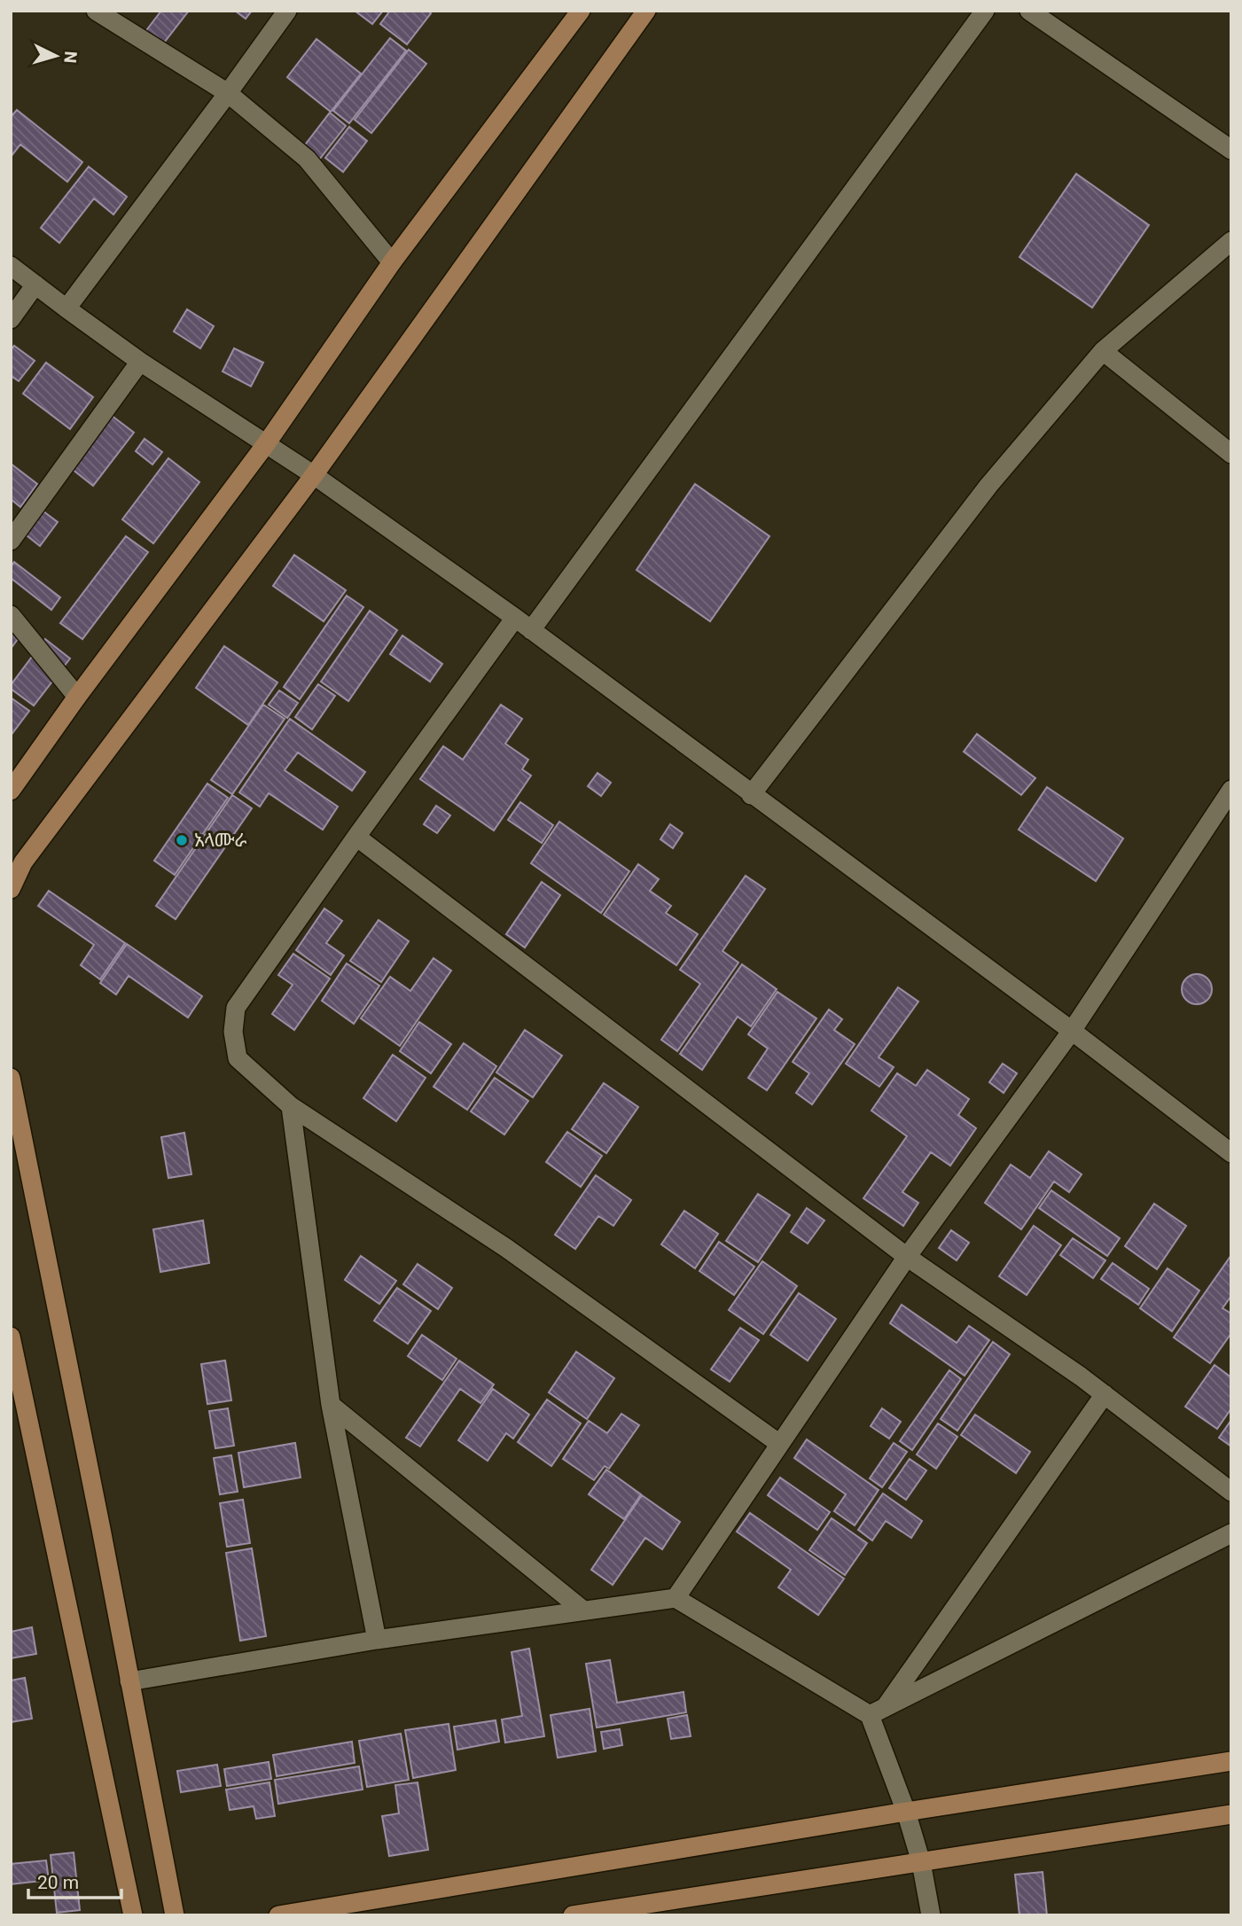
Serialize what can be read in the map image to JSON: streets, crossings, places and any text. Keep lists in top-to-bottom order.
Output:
{
  "places": ["አላሙራ"],
  "scale_bar": "20 m",
  "north": "right"
}
